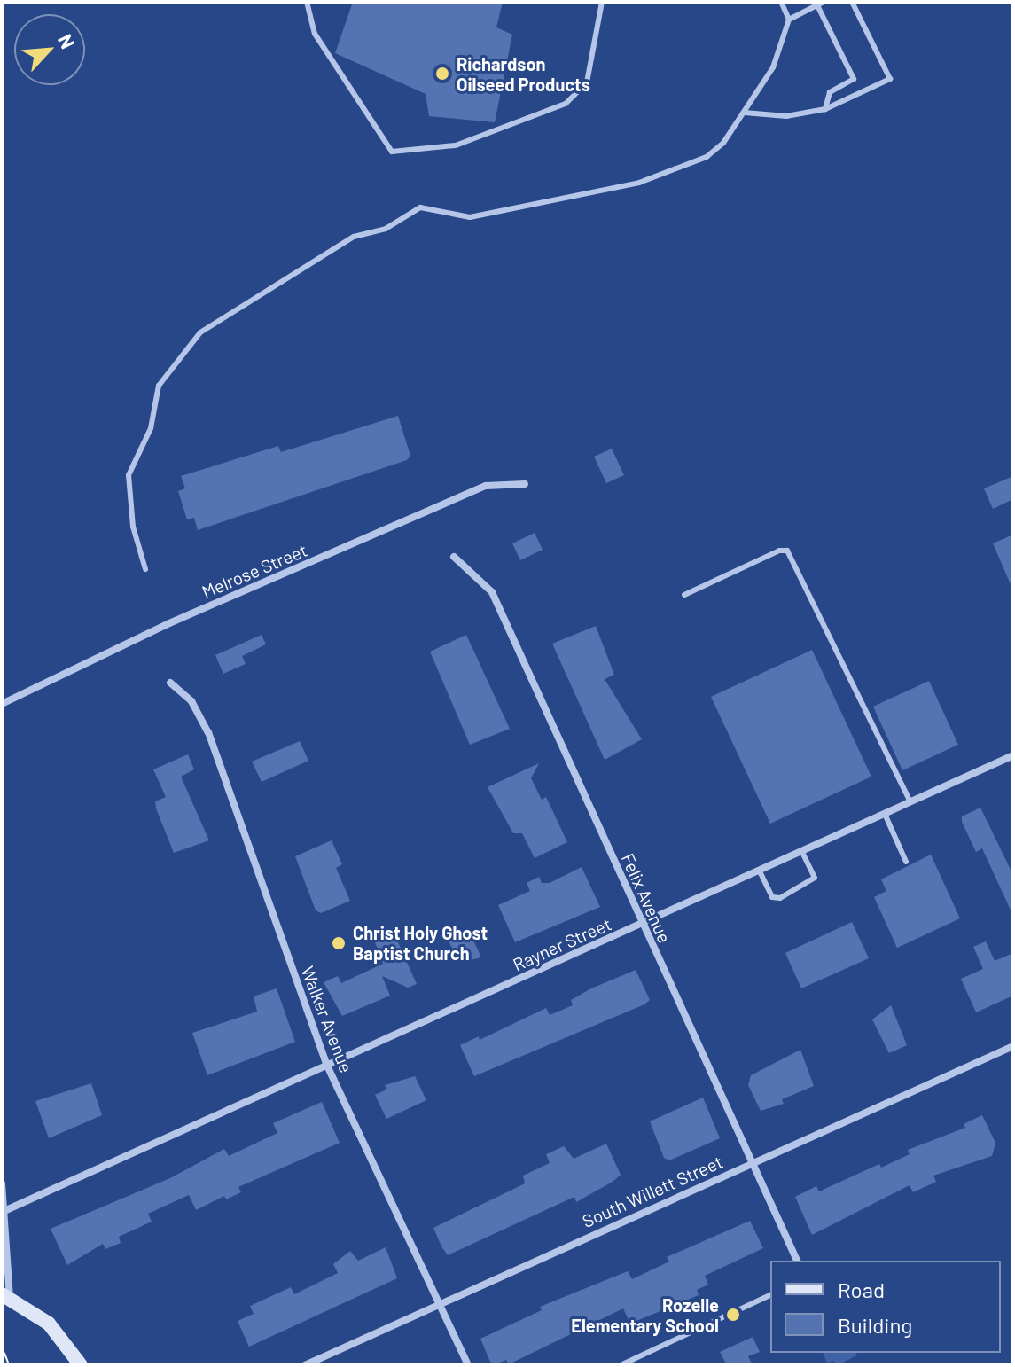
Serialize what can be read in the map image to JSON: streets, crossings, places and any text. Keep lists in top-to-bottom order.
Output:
{
  "streets": {
    "street": [
      "Melrose Street",
      "Felix Avenue",
      "Rayner Street",
      "Walker Avenue",
      "South Willett Street"
    ]
  },
  "crossings": [
    ["Felix Avenue", "Rayner Street"],
    ["Felix Avenue", "South Willett Street"],
    ["Rayner Street", "Walker Avenue"],
    ["Walker Avenue", "South Willett Street"]
  ],
  "places": ["Richardson Oilseed Products", "Christ Holy Ghost Baptist Church", "Rozelle Elementary School"],
  "legend": ["Road", "Building"],
  "north": "top right"
}
